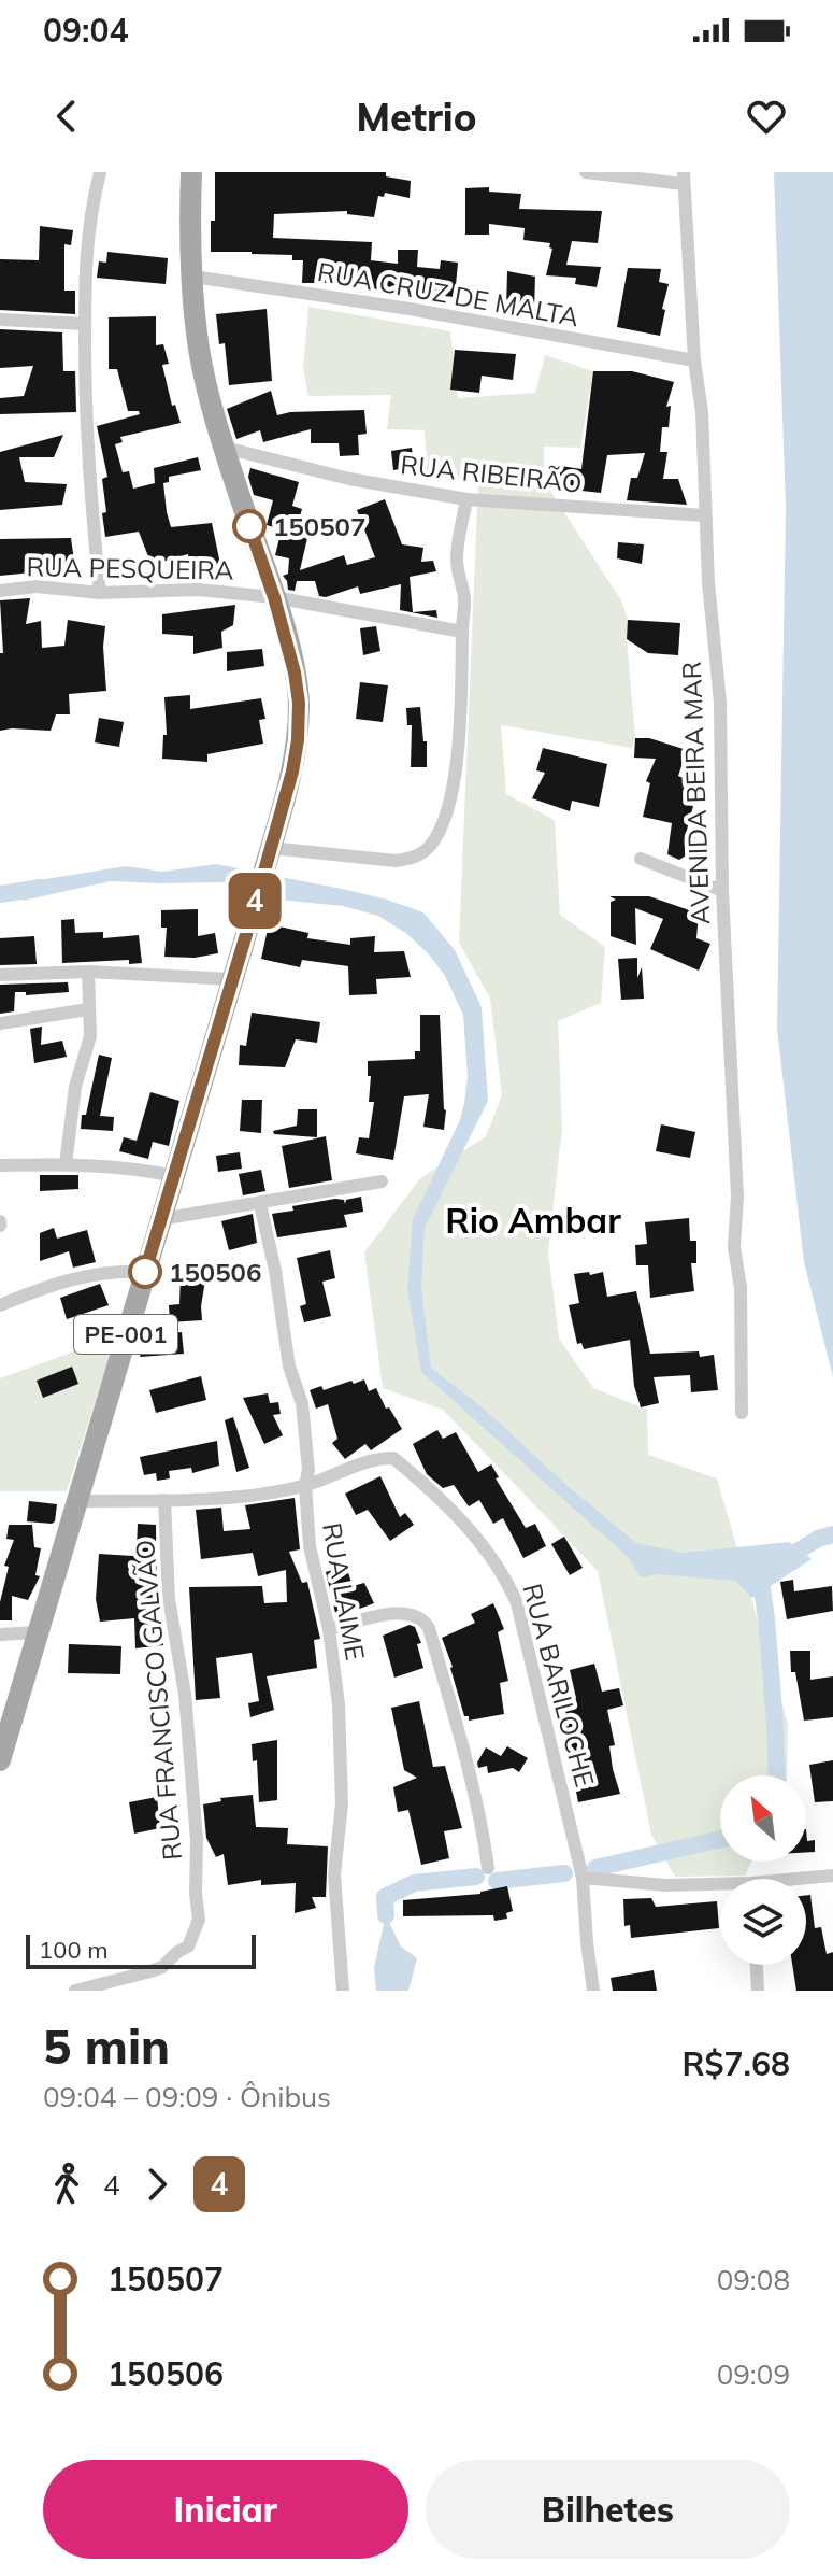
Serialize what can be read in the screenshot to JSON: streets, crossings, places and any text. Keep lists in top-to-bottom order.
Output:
{
  "streets": {
    "main road": ["PE-001"],
    "street": [
      "RUA CRUZ DE MALTA",
      "RUA RIBEIRÃO",
      "RUA PESQUEIRA",
      "AVENIDA BEIRA MAR",
      "RUA LAIME",
      "RUA BARILOCHE",
      "RUA FRANCISCO GALVÃO"
    ]
  },
  "crossings": [
    ["RUA CRUZ DE MALTA", "AVENIDA BEIRA MAR"],
    ["RUA RIBEIRÃO", "AVENIDA BEIRA MAR"],
    ["PE-001", "RUA BARILOCHE"],
    ["RUA LAIME", "RUA BARILOCHE"],
    ["RUA BARILOCHE", "RUA FRANCISCO GALVÃO"]
  ],
  "districts": ["Rio Ambar"],
  "places": ["150507", "150506"],
  "lines": ["bus line 4"],
  "scale_bar": "100 m",
  "north": "top left",
  "page": {
    "status": "09:04",
    "header": "Metrio",
    "on_map": "4",
    "scale": "100 m",
    "heading": ["5 min", "09:04 – 09:09 · Ônibus", "R$7.68"],
    "legs": ["4", "4"],
    "list": [
      {
        "name": "150507",
        "value": "09:08"
      },
      {
        "name": "150506",
        "value": "09:09"
      }
    ],
    "buttons": ["Iniciar", "Bilhetes"]
  }
}
